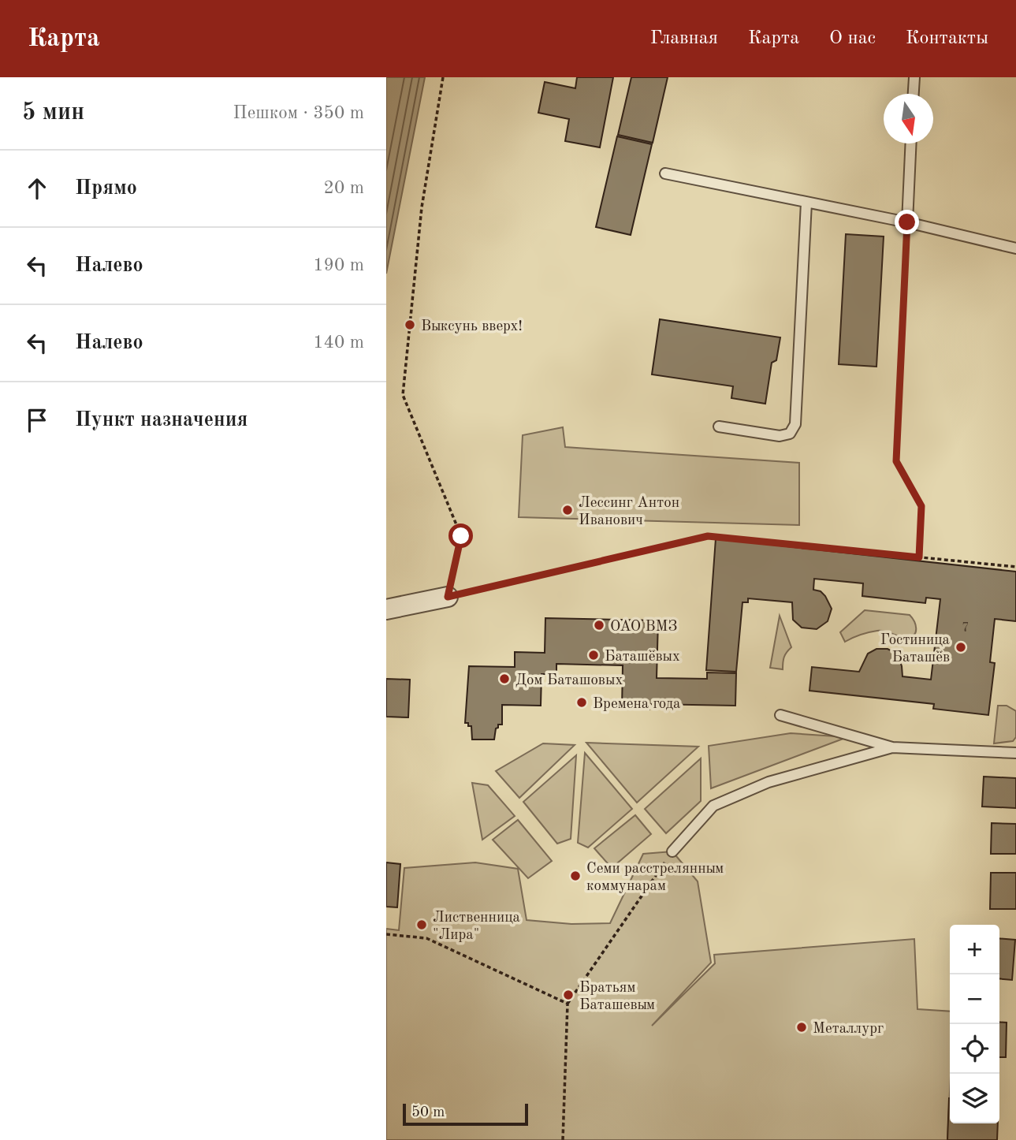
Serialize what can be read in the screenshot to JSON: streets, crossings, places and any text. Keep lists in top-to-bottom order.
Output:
{
  "places": [
    "Выксунь вверх!",
    "Лессинг Антон Иванович",
    "ОАО ВМЗ",
    "Гостиница Баташёв",
    "Баташёвых",
    "Дом Баташовых",
    "Времена года",
    "Семи расстрелянным коммунарам",
    "Лиственница \"Лира\"",
    "Братьям Баташевым",
    "Металлург"
  ],
  "house_numbers": ["7"],
  "scale_bar": "50 m",
  "north": "bottom",
  "page": {
    "header": "Карта",
    "nav": [
      "Главная",
      "Карта",
      "О нас",
      "Контакты"
    ],
    "heading": ["5 мин", "Пешком · 350 m"],
    "list": [
      ["Прямо", "20 m"],
      ["Налево", "190 m"],
      ["Налево", "140 m"],
      "Пункт назначения"
    ],
    "map_buttons": ["+", "−"],
    "scale": "50 m"
  }
}
